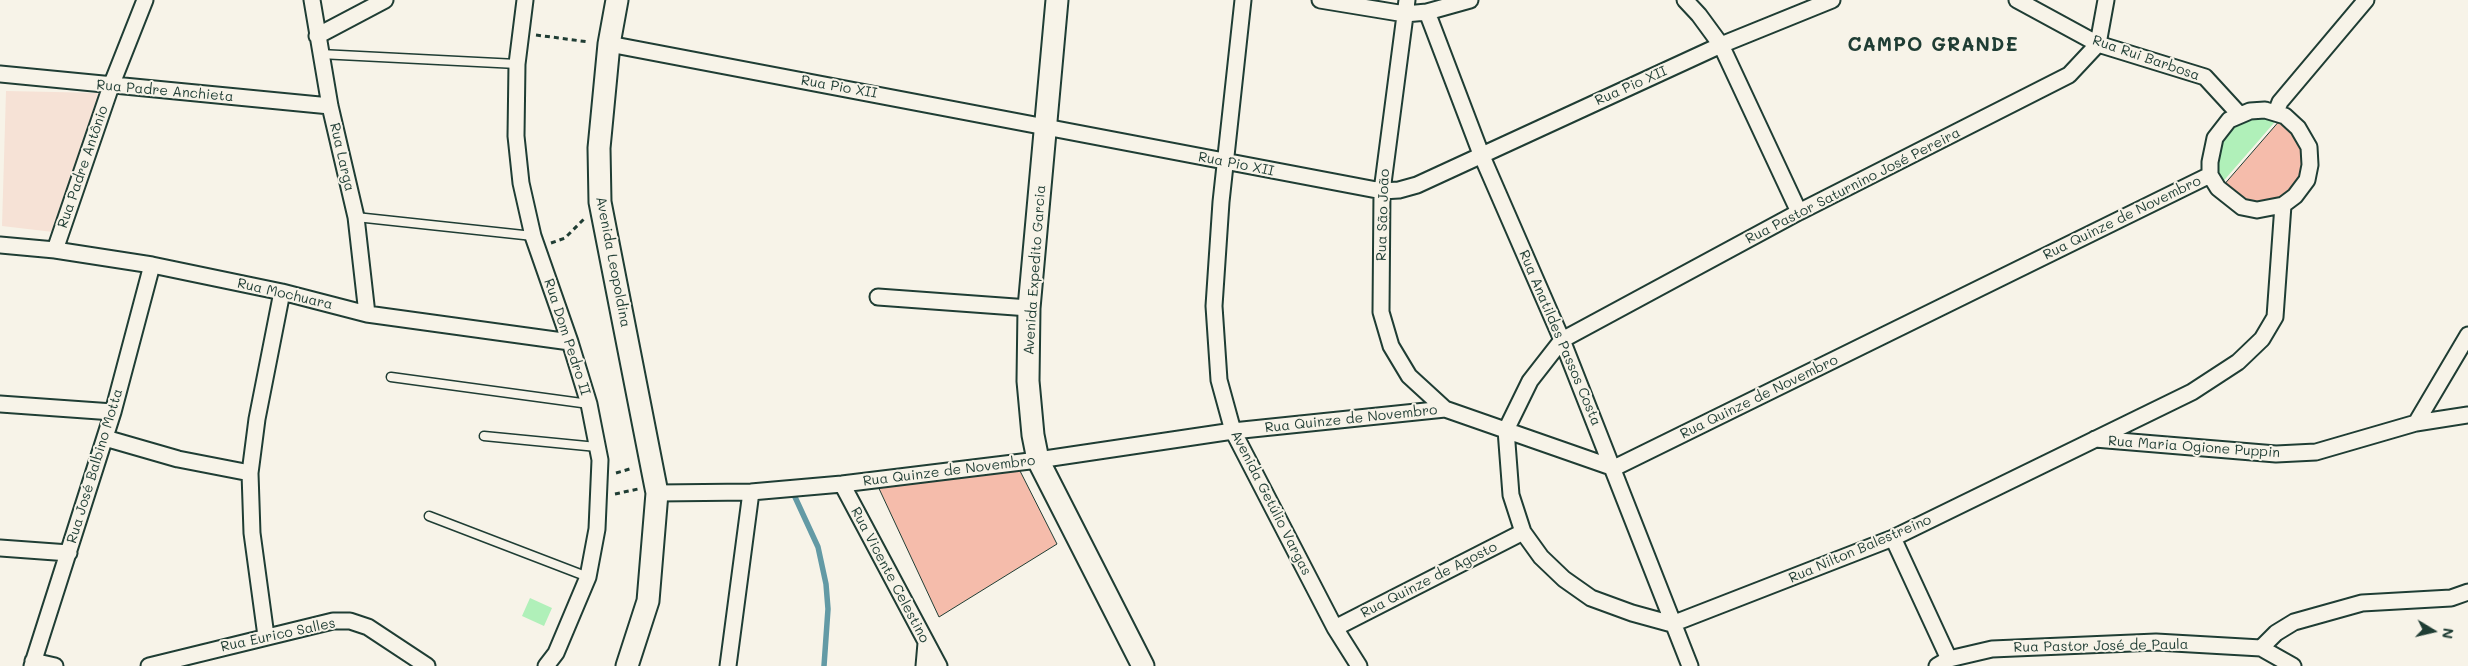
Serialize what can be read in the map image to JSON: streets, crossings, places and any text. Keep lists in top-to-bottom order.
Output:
{
  "streets": {
    "main road": ["Avenida Leopoldina", "Avenida Expedito Garcia"],
    "street": [
      "Rua Rui Barbosa",
      "Rua Pio XII",
      "Rua Padre Anchieta",
      "Rua Larga",
      "Rua Padre Antônio",
      "Rua Pastor Saturnino José Pereira",
      "Rua São João",
      "Rua Quinze de Novembro",
      "Rua Mochuara",
      "Rua Dom Pedro II",
      "Rua Anatildes Passos Costa",
      "Rua Maria Ogione Puppin",
      "Rua José Balbino Motta",
      "Avenida Getúlio Vargas",
      "Rua Nilton Balestreino",
      "Rua Vicente Celestino",
      "Rua Quinze de Agosto",
      "Rua Eurico Salles",
      "Rua Pastor José de Paula"
    ]
  },
  "crossings": [
    ["Rua Rui Barbosa", "Rua Pastor Saturnino José Pereira"],
    ["Rua Rui Barbosa", "Rua Quinze de Novembro"],
    ["Rua Rui Barbosa", "Rua Nilton Balestreino"],
    ["Rua Pio XII", "Rua São João"],
    ["Rua Pio XII", "Avenida Leopoldina"],
    ["Rua Pio XII", "Avenida Expedito Garcia"],
    ["Rua Pio XII", "Rua Anatildes Passos Costa"],
    ["Rua Pio XII", "Avenida Getúlio Vargas"],
    ["Rua Padre Anchieta", "Rua Larga"],
    ["Rua Padre Anchieta", "Rua Padre Antônio"],
    ["Rua Larga", "Rua Mochuara"],
    ["Rua Padre Antônio", "Rua Mochuara"],
    ["Rua Pastor Saturnino José Pereira", "Rua Anatildes Passos Costa"],
    ["Rua São João", "Rua Quinze de Novembro"],
    ["Rua Quinze de Novembro", "Avenida Leopoldina"],
    ["Rua Quinze de Novembro", "Avenida Expedito Garcia"],
    ["Rua Quinze de Novembro", "Rua Anatildes Passos Costa"],
    ["Rua Quinze de Novembro", "Avenida Getúlio Vargas"],
    ["Rua Quinze de Novembro", "Rua Nilton Balestreino"],
    ["Rua Quinze de Novembro", "Rua Vicente Celestino"],
    ["Rua Mochuara", "Rua Dom Pedro II"],
    ["Rua Mochuara", "Rua José Balbino Motta"],
    ["Rua Anatildes Passos Costa", "Rua Nilton Balestreino"],
    ["Rua Maria Ogione Puppin", "Rua Nilton Balestreino"],
    ["Avenida Getúlio Vargas", "Rua Quinze de Agosto"]
  ],
  "districts": ["CAMPO GRANDE"],
  "north": "right"
}
